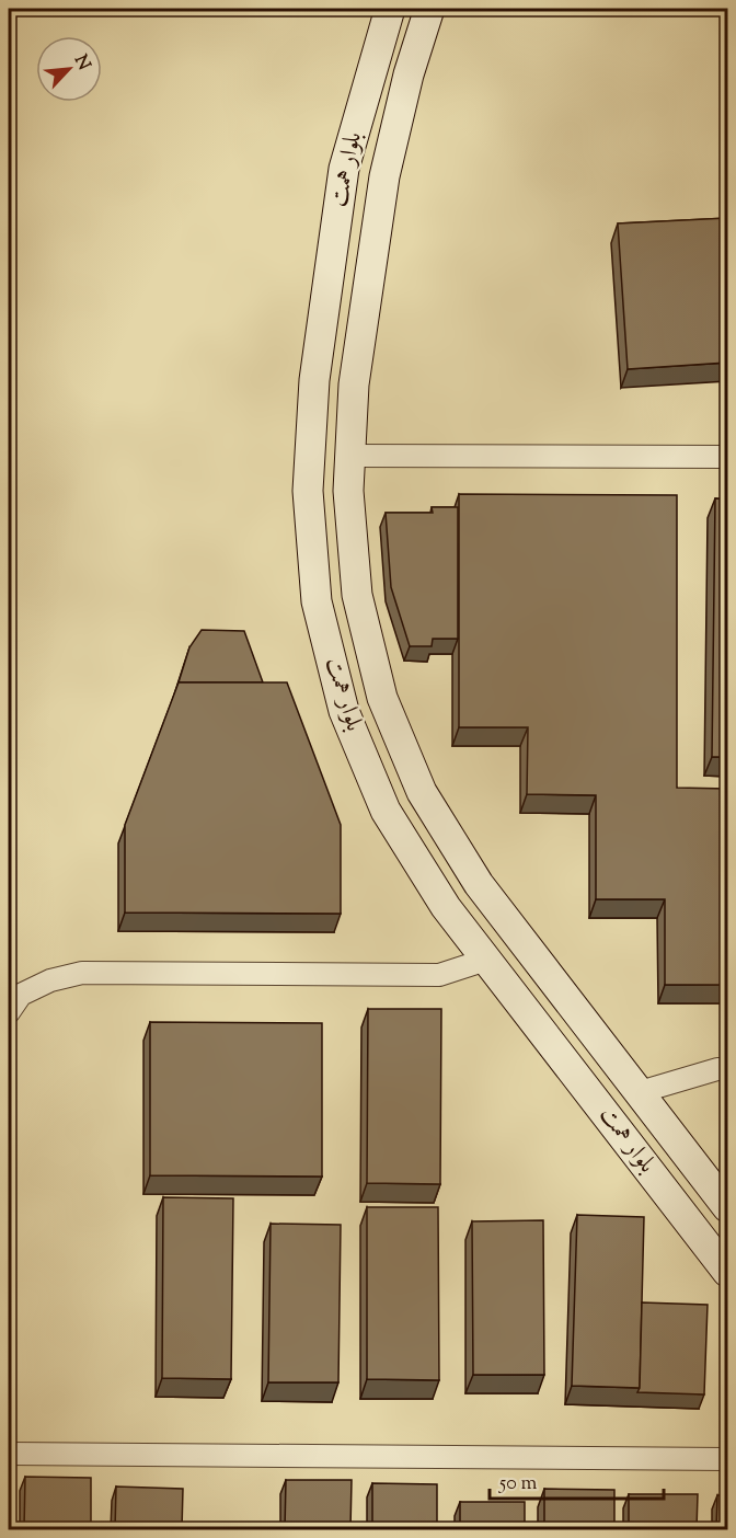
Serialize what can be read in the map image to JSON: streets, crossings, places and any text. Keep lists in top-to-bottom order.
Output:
{
  "streets": {
    "street": ["بلوار همت"]
  },
  "scale_bar": "50 m",
  "north": "top right"
}
